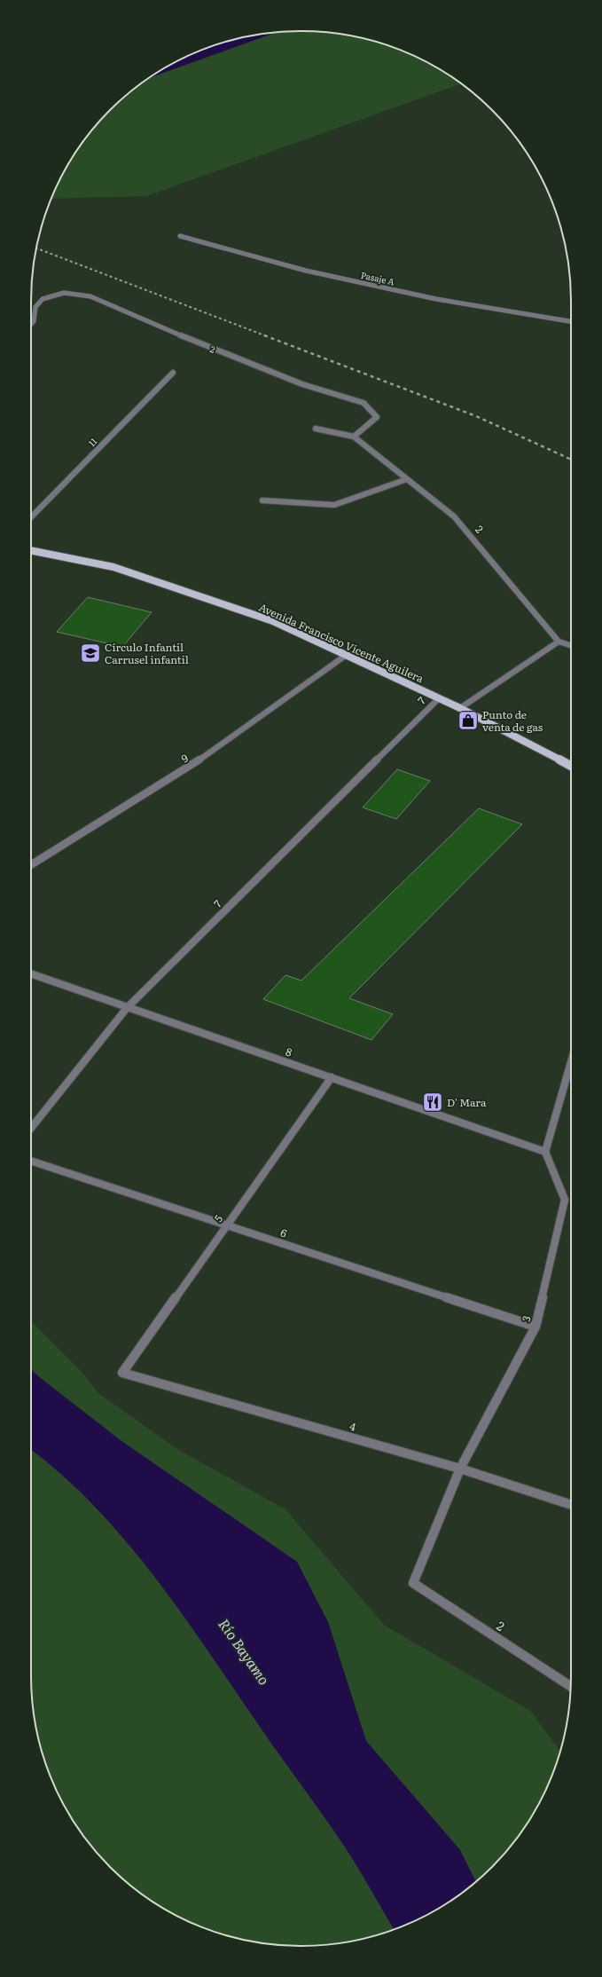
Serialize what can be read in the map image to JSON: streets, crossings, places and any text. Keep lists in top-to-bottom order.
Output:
{
  "streets": {
    "main road": ["Avenida Francisco Vicente Aguilera"],
    "street": [
      "Pasaje A",
      "2",
      "11",
      "7",
      "9",
      "8",
      "5",
      "6",
      "3",
      "4"
    ]
  },
  "crossings": [
    ["2", "3"],
    ["Avenida Francisco Vicente Aguilera", "7"],
    ["Avenida Francisco Vicente Aguilera", "9"],
    ["7", "8"],
    ["8", "5"],
    ["8", "3"],
    ["5", "6"],
    ["5", "4"],
    ["6", "3"],
    ["3", "4"]
  ],
  "water": ["Río Bayamo"],
  "places": {
    "school or university": ["Círculo Infantil Carrusel infantil"],
    "shop": ["Punto de venta de gas"],
    "restaurant": ["D' Mara"]
  }
}
